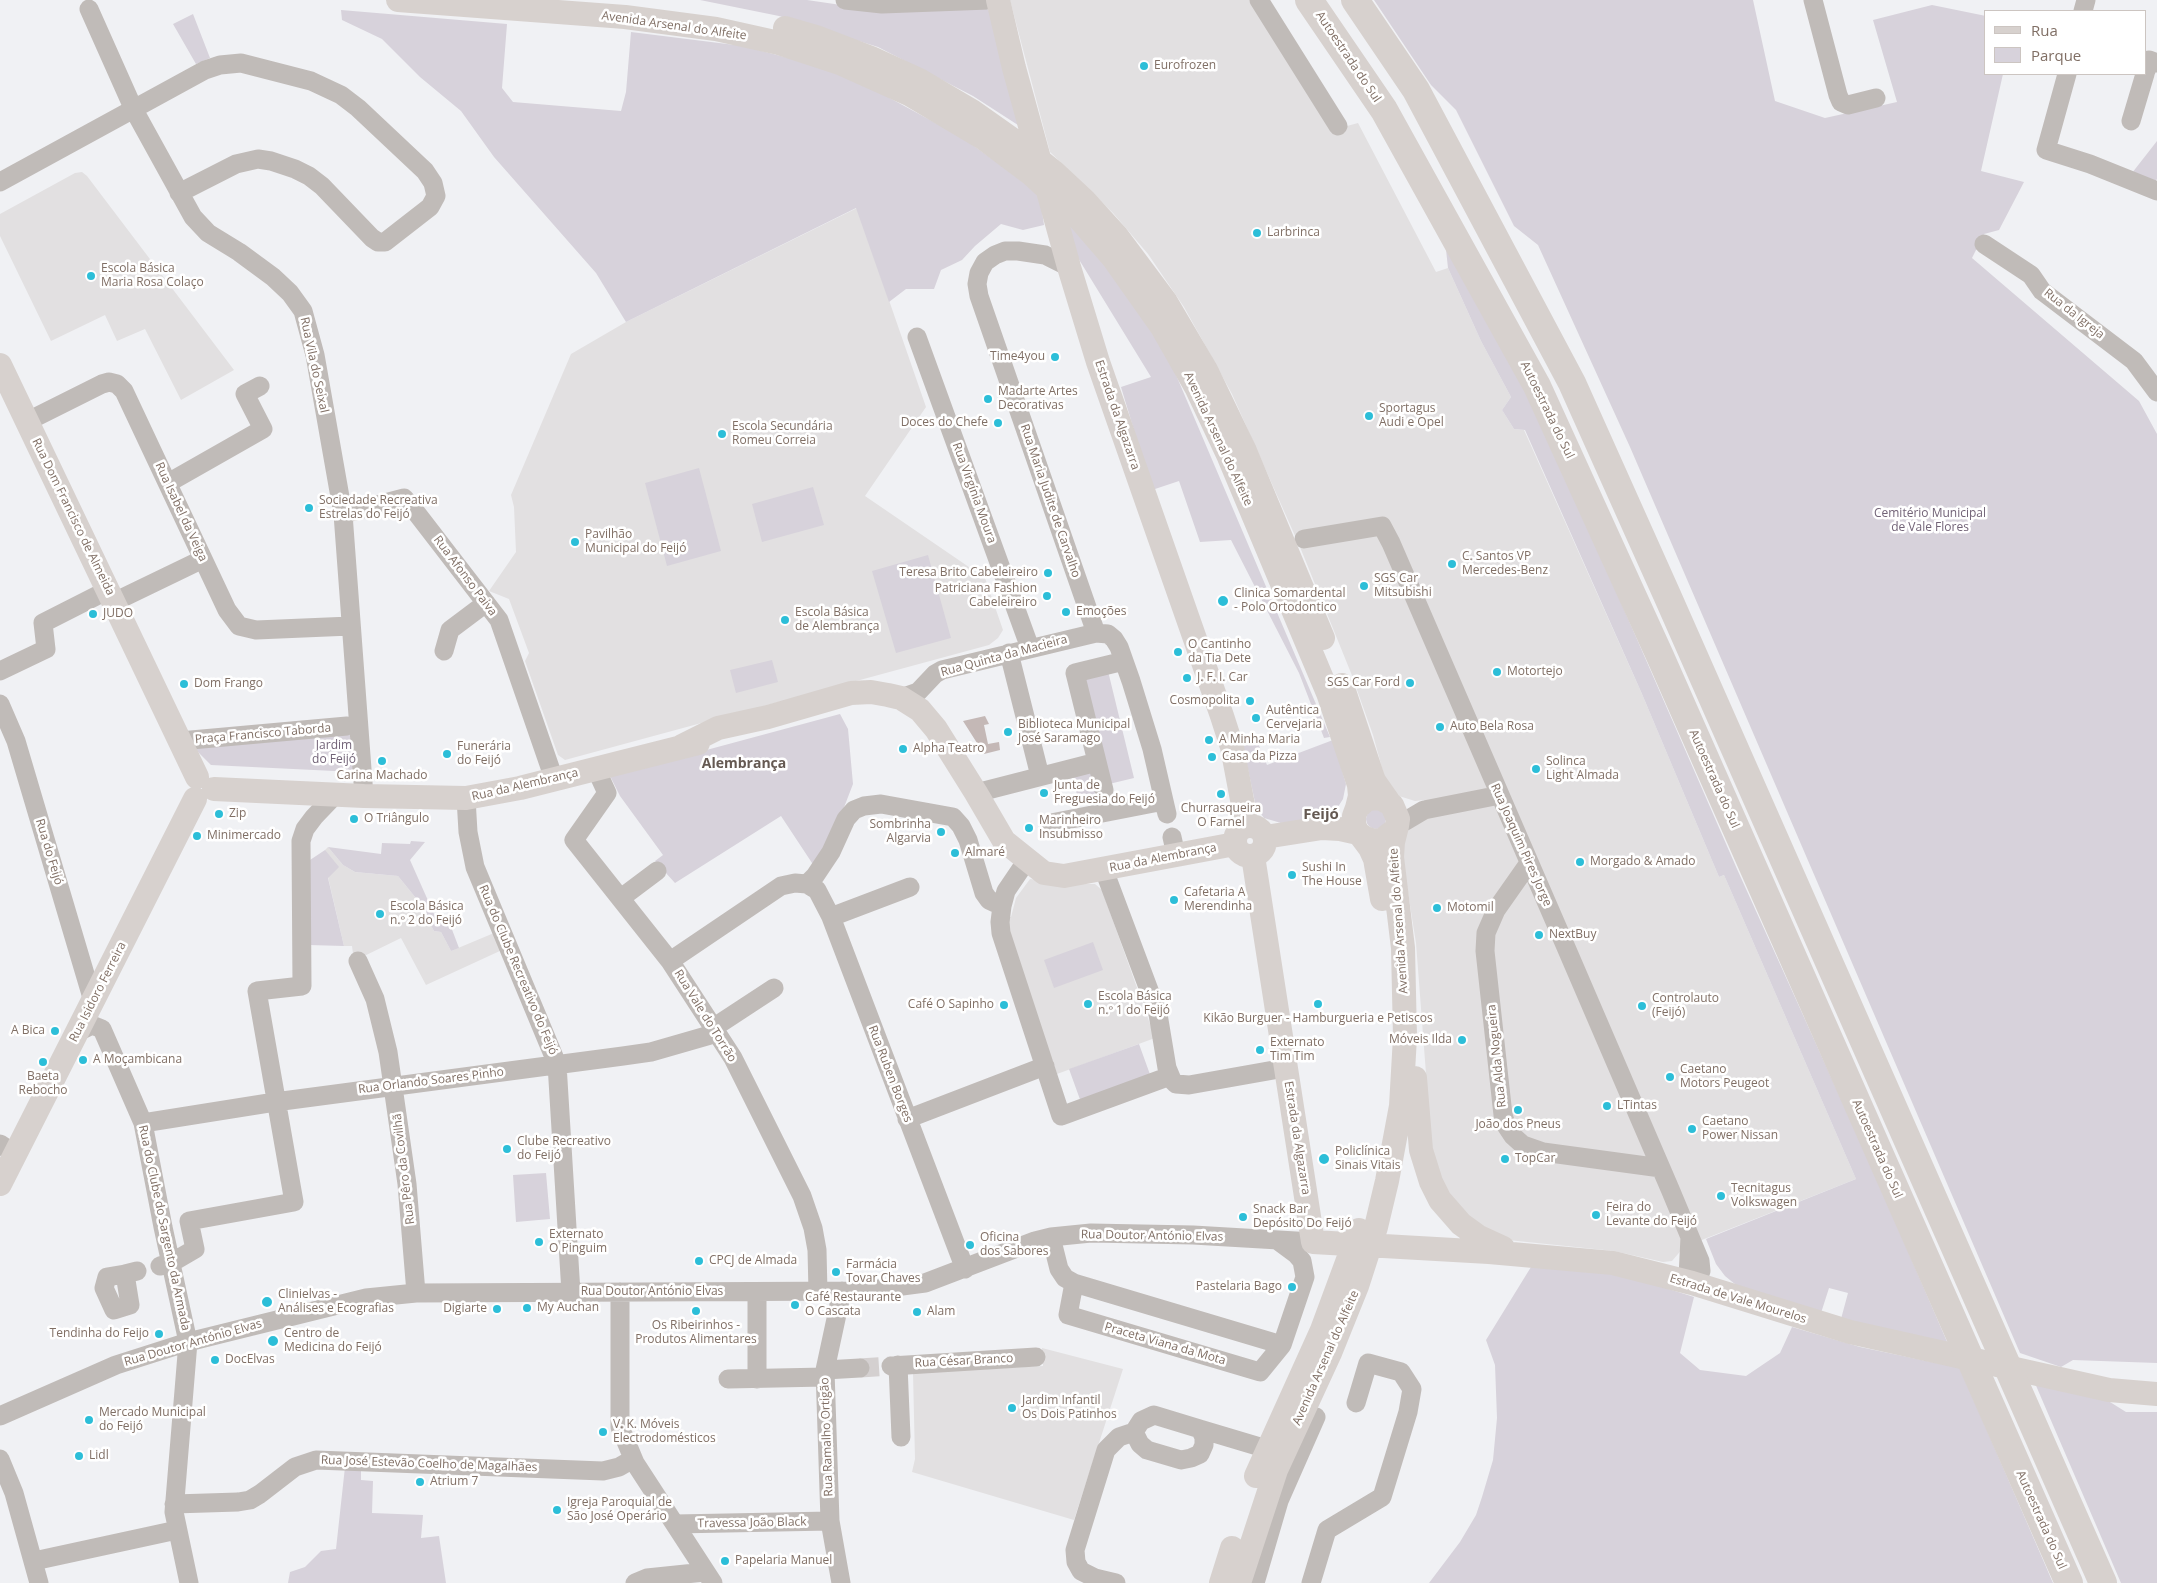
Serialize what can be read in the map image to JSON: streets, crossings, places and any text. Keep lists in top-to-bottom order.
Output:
{
  "streets": {
    "highway": ["Autoestrada do Sul"],
    "main road": [
      "Avenida Arsenal do Alfeite",
      "Estrada da Algazarra",
      "Rua Dom Francisco de Almeida",
      "Rua da Alembrança",
      "Rua Isidoro Ferreira",
      "Estrada de Vale Mourelos"
    ],
    "street": [
      "Rua da Igreja",
      "Rua Vila do Seixal",
      "Rua Virgínia Moura",
      "Rua Maria Judite de Carvalho",
      "Rua Isabel da Veiga",
      "Rua Afonso Paiva",
      "Rua Quinta da Macieira",
      "Praça Francisco Taborda",
      "Rua Joaquim Pires Jorge",
      "Rua do Feijó",
      "Rua do Clube Recreativo do Feijó",
      "Rua Vale do Torrão",
      "Rua Alda Nogueira",
      "Rua Ruben Borges",
      "Rua Orlando Soares Pinho",
      "Rua Pêro da Covilhã",
      "Rua do Clube do Sargento da Armada",
      "Rua Doutor António Elvas",
      "Praceta Viana da Mota",
      "Rua César Branco",
      "Rua Ramalho Ortigão",
      "Rua José Estevão Coelho de Magalhães",
      "Travessa João Black"
    ]
  },
  "crossings": [
    ["Avenida Arsenal do Alfeite", "Rua da Alembrança"],
    ["Rua Vila do Seixal", "Rua Isabel da Veiga"],
    ["Rua Vila do Seixal", "Rua Afonso Paiva"],
    ["Rua Vila do Seixal", "Rua da Alembrança"],
    ["Estrada da Algazarra", "Rua Maria Judite de Carvalho"],
    ["Estrada da Algazarra", "Rua da Alembrança"],
    ["Estrada da Algazarra", "Rua Doutor António Elvas"],
    ["Estrada da Algazarra", "Estrada de Vale Mourelos"],
    ["Rua Virgínia Moura", "Rua Quinta da Macieira"],
    ["Rua Maria Judite de Carvalho", "Rua Quinta da Macieira"],
    ["Rua Isabel da Veiga", "Rua Dom Francisco de Almeida"],
    ["Rua Dom Francisco de Almeida", "Praça Francisco Taborda"],
    ["Rua Dom Francisco de Almeida", "Rua Isidoro Ferreira"],
    ["Rua Afonso Paiva", "Rua da Alembrança"],
    ["Rua Quinta da Macieira", "Rua da Alembrança"],
    ["Rua da Alembrança", "Rua do Clube Recreativo do Feijó"],
    ["Rua da Alembrança", "Rua Vale do Torrão"],
    ["Rua Joaquim Pires Jorge", "Rua Alda Nogueira"],
    ["Rua Joaquim Pires Jorge", "Estrada de Vale Mourelos"],
    ["Rua do Feijó", "Rua Isidoro Ferreira"],
    ["Rua do Clube Recreativo do Feijó", "Rua Orlando Soares Pinho"],
    ["Rua do Clube Recreativo do Feijó", "Rua Doutor António Elvas"],
    ["Rua Isidoro Ferreira", "Rua do Clube do Sargento da Armada"],
    ["Rua Vale do Torrão", "Rua Orlando Soares Pinho"],
    ["Rua Vale do Torrão", "Rua Doutor António Elvas"],
    ["Rua Ruben Borges", "Rua Doutor António Elvas"],
    ["Rua Orlando Soares Pinho", "Rua Pêro da Covilhã"],
    ["Rua Orlando Soares Pinho", "Rua do Clube do Sargento da Armada"],
    ["Rua Pêro da Covilhã", "Rua Doutor António Elvas"],
    ["Rua do Clube do Sargento da Armada", "Rua Doutor António Elvas"],
    ["Rua do Clube do Sargento da Armada", "Rua José Estevão Coelho de Magalhães"],
    ["Rua Doutor António Elvas", "Estrada de Vale Mourelos"],
    ["Rua Doutor António Elvas", "Praceta Viana da Mota"],
    ["Rua Doutor António Elvas", "Rua Ramalho Ortigão"],
    ["Rua Ramalho Ortigão", "Travessa João Black"]
  ],
  "districts": ["Alembrança", "Feijó"],
  "parks": ["Cemitério Municipal de Vale Flores", "Jardim do Feijó"],
  "places": [
    "Eurofrozen",
    "Larbrinca",
    "Escola Básica Maria Rosa Colaço",
    "Time4you",
    "Madarte Artes Decorativas",
    "Sportagus Audi e Opel",
    "Doces do Chefe",
    "Escola Secundária Romeu Correia",
    "Sociedade Recreativa Estrelas do Feijó",
    "Pavilhão Municipal do Feijó",
    "C. Santos VP Mercedes-Benz",
    "Teresa Brito Cabeleireiro",
    "SGS Car Mitsubishi",
    "Patriciana Fashion Cabeleireiro",
    "Clinica Somardental - Polo Ortodontico",
    "Emoções",
    "JUDO",
    "Escola Básica de Alembrança",
    "O Cantinho da Tia Dete",
    "Motortejo",
    "J. F. I. Car",
    "SGS Car Ford",
    "Dom Frango",
    "Cosmopolita",
    "Autêntica Cervejaria",
    "Auto Bela Rosa",
    "Biblioteca Municipal José Saramago",
    "A Minha Maria",
    "Alpha Teatro",
    "Funerária do Feijó",
    "Casa da Pizza",
    "Carina Machado",
    "Solinca Light Almada",
    "Junta de Freguesia do Feijó",
    "Churrasqueira O Farnel",
    "Zip",
    "O Triângulo",
    "Marinheiro Insubmisso",
    "Sombrinha Algarvia",
    "Minimercado",
    "Almaré",
    "Morgado & Amado",
    "Sushi In The House",
    "Cafetaria A Merendinha",
    "Motomil",
    "Escola Básica n.º 2 do Feijó",
    "NextBuy",
    "Escola Básica n.º 1 do Feijó",
    "Kikão Burguer - Hamburgueria e Petiscos",
    "Café O Sapinho",
    "Controlauto (Feijó)",
    "A Bica",
    "Móveis Ilda",
    "Externato Tim Tim",
    "A Moçambicana",
    "Baeta Rebocho",
    "Caetano Motors Peugeot",
    "LTintas",
    "João dos Pneus",
    "Caetano Power Nissan",
    "Clube Recreativo do Feijó",
    "Policlínica Sinais Vitais",
    "TopCar",
    "Tecnitagus Volkswagen",
    "Feira do Levante do Feijó",
    "Snack Bar Depósito Do Feijó",
    "Externato O Pinguim",
    "Oficina dos Sabores",
    "CPCJ de Almada",
    "Farmácia Tovar Chaves",
    "Pastelaria Bago",
    "Clinielvas - Análises e Ecografias",
    "Café Restaurante O Cascata",
    "My Auchan",
    "Digiarte",
    "Os Ribeirinhos - Produtos Alimentares",
    "Alam",
    "Tendinha do Feijo",
    "Centro de Medicina do Feijó",
    "DocElvas",
    "Jardim Infantil Os Dois Patinhos",
    "Mercado Municipal do Feijó",
    "V. K. Móveis Electrodomésticos",
    "Lidl",
    "Atrium 7",
    "Igreja Paroquial de São José Operário",
    "Papelaria Manuel"
  ],
  "legend": ["Rua", "Parque"]
}
